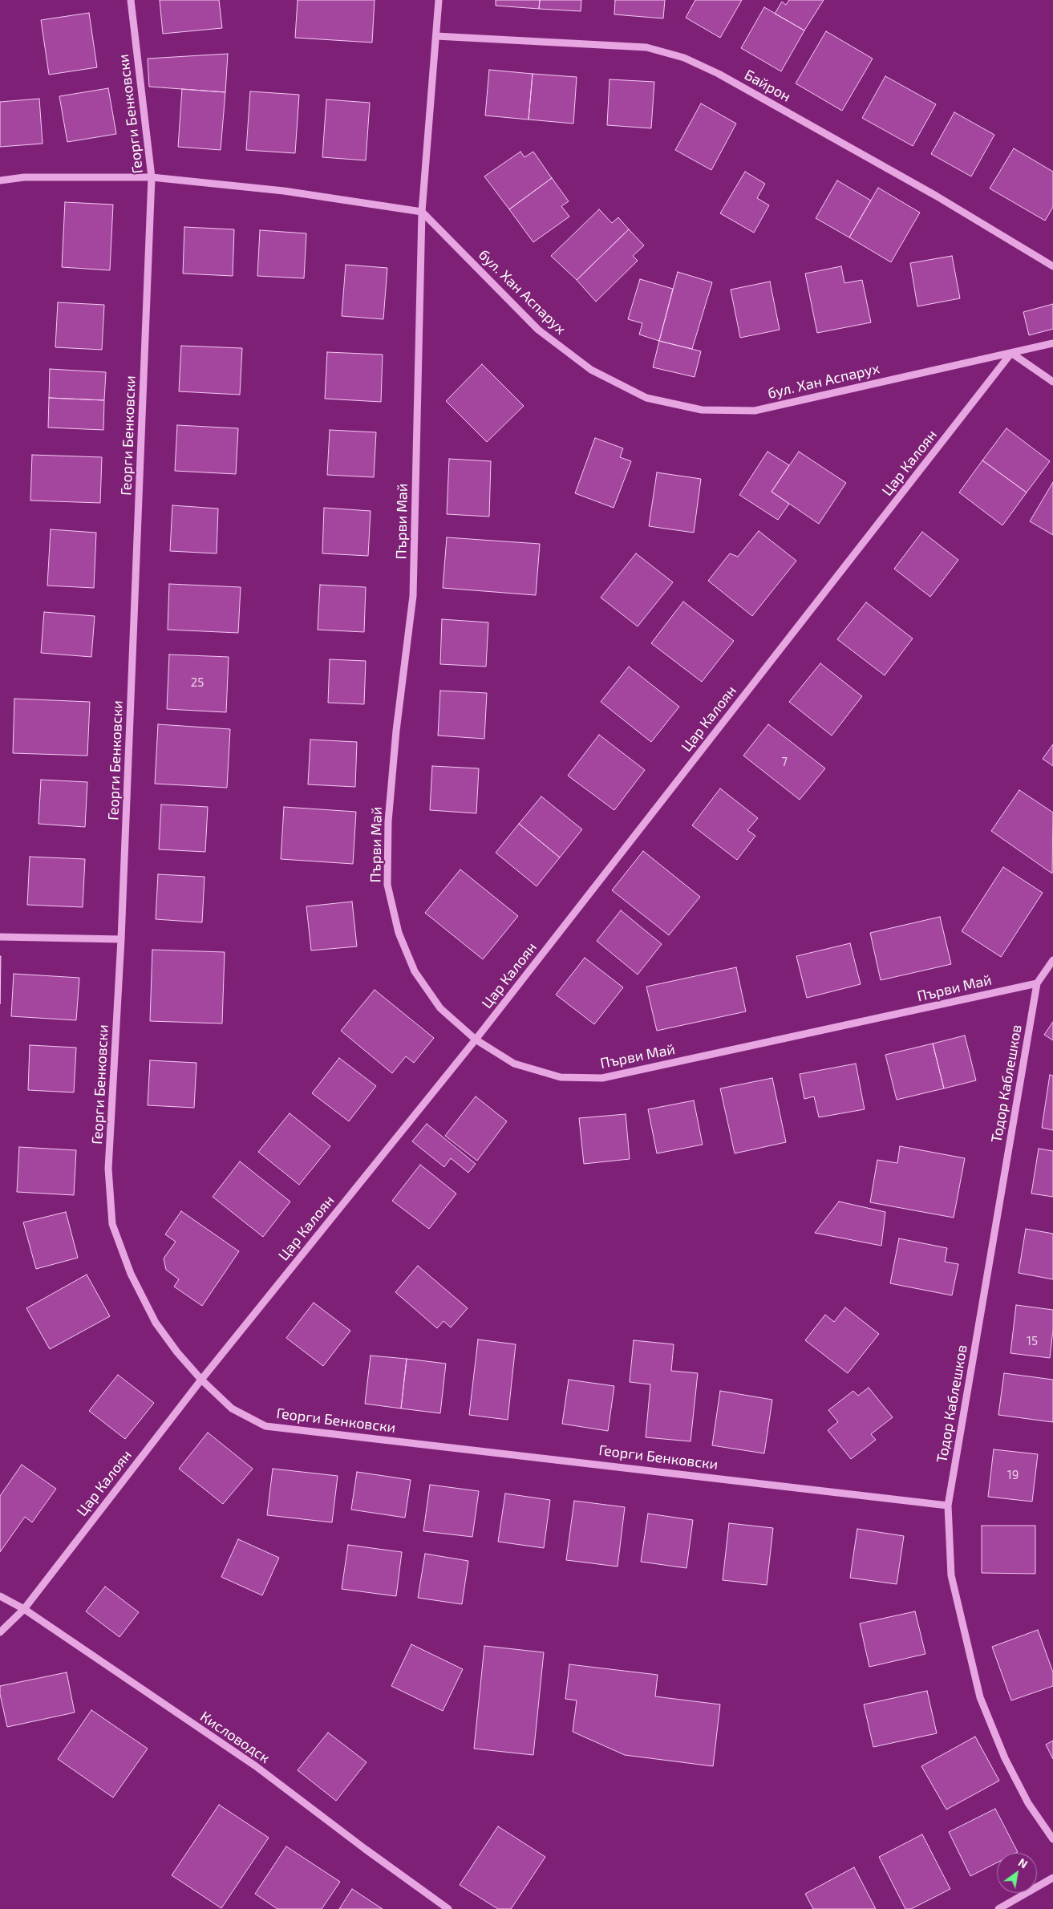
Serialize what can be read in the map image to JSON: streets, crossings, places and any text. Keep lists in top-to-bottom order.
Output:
{
  "streets": {
    "street": [
      "Байрон",
      "Георги Бенковски",
      "бул. Хан Аспарух",
      "Цар Калоян",
      "Първи Май",
      "Тодор Каблешков",
      "Кисловодск"
    ]
  },
  "crossings": [
    ["Георги Бенковски", "Цар Калоян"],
    ["Георги Бенковски", "Тодор Каблешков"],
    ["бул. Хан Аспарух", "Цар Калоян"],
    ["бул. Хан Аспарух", "Първи Май"],
    ["Цар Калоян", "Първи Май"],
    ["Цар Калоян", "Кисловодск"],
    ["Първи Май", "Тодор Каблешков"]
  ],
  "house_numbers": [
    "25",
    "7",
    "15",
    "19"
  ],
  "north": "top right"
}
